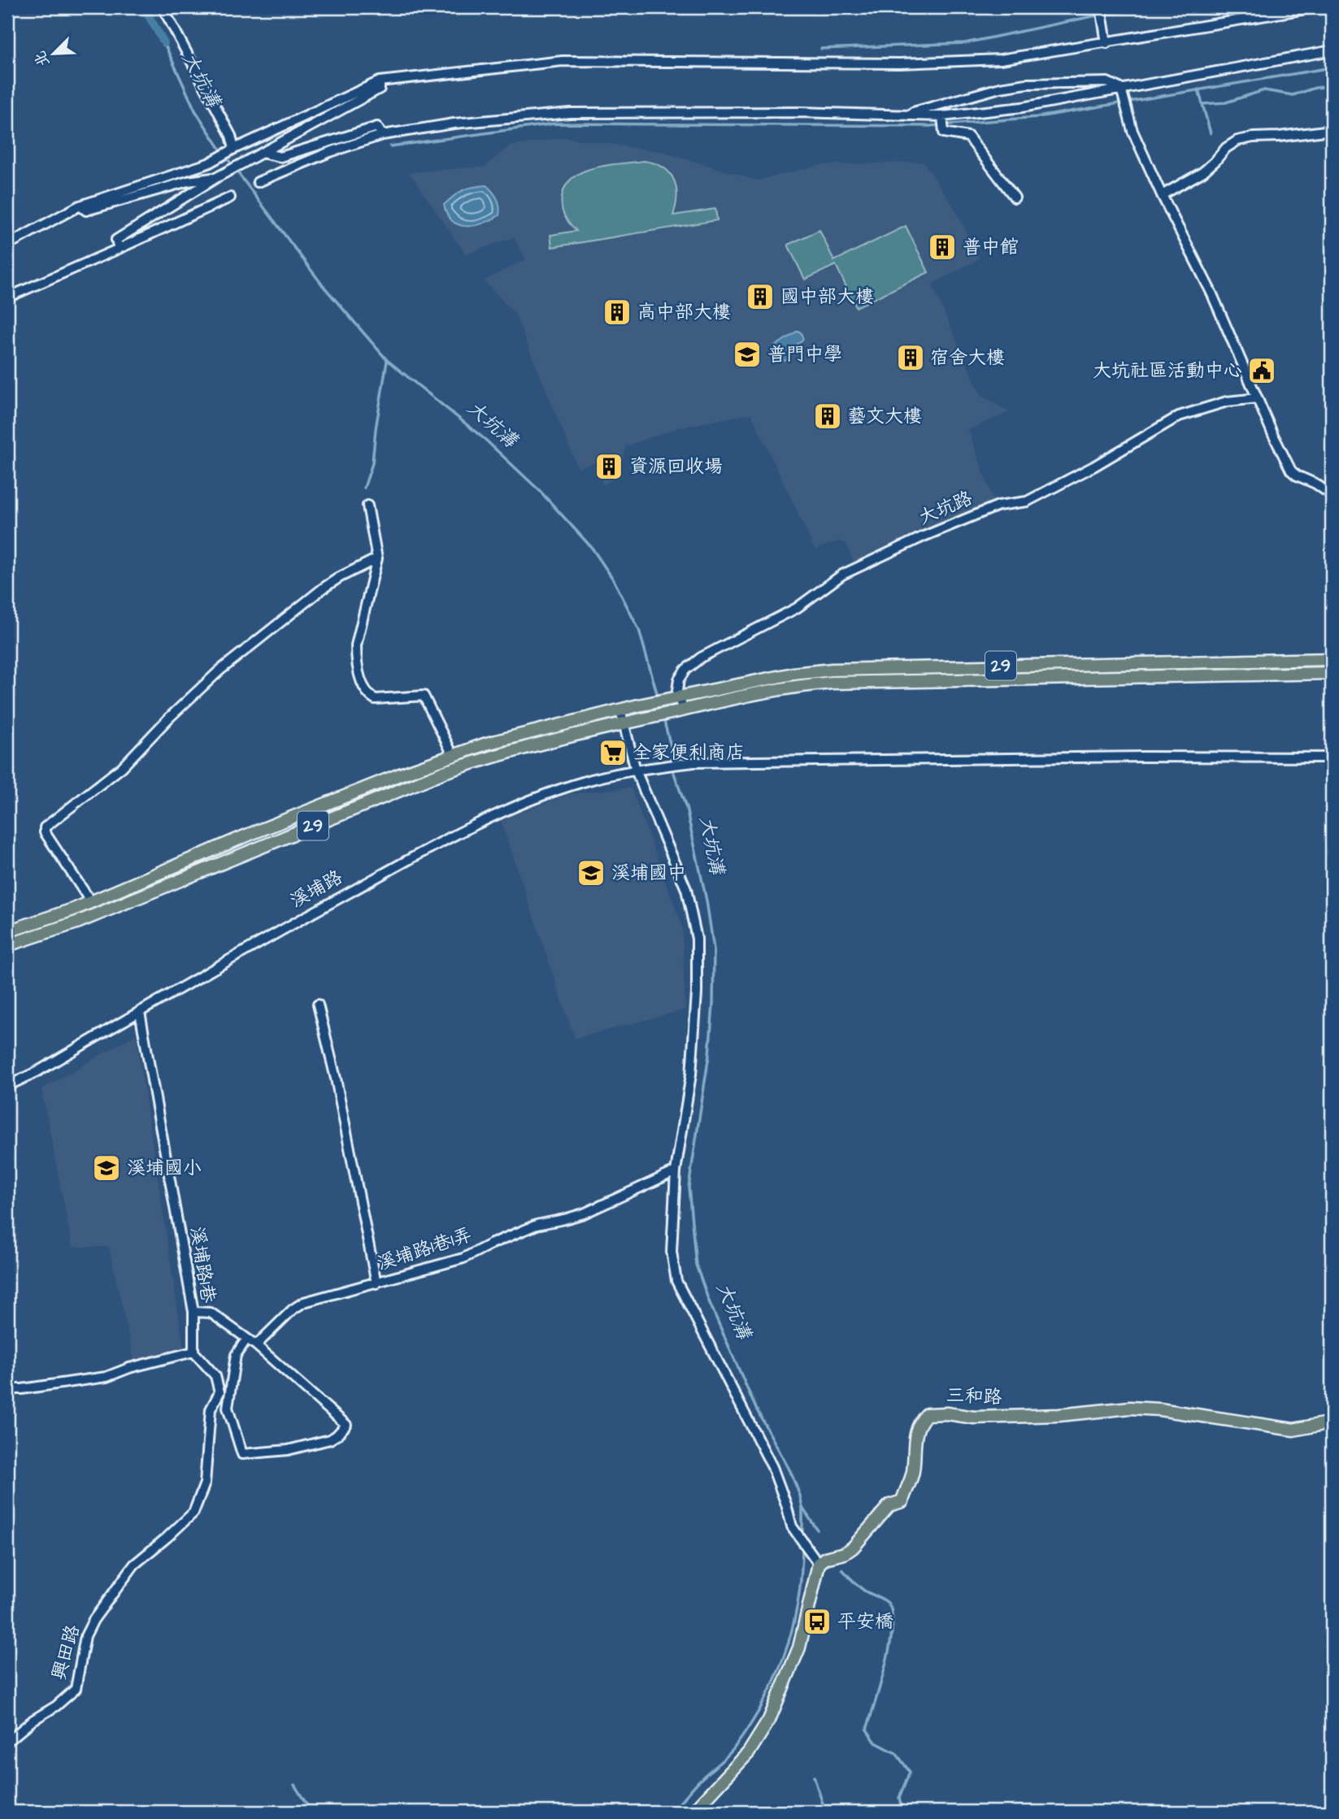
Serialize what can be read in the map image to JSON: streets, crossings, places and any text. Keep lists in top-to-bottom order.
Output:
{
  "streets": {
    "main road": ["29", "三和路"],
    "street": [
      "大坑路",
      "溪埔路",
      "溪埔路1巷1弄",
      "溪埔路1巷",
      "興田路"
    ]
  },
  "crossings": [
    ["大坑路", "29"],
    ["溪埔路", "溪埔路1巷"],
    ["溪埔路1巷", "興田路"]
  ],
  "water": ["大坑溝"],
  "places": {
    "building": [
      "普中館",
      "國中部大樓",
      "高中部大樓",
      "宿舍大樓",
      "藝文大樓",
      "資源回收場"
    ],
    "school or university": ["普門中學", "溪埔國中", "溪埔國小"],
    "public building": ["大坑社區活動中心"],
    "supermarket": ["全家便利商店"],
    "bus stop": ["平安橋"]
  },
  "north": "bottom left"
}
